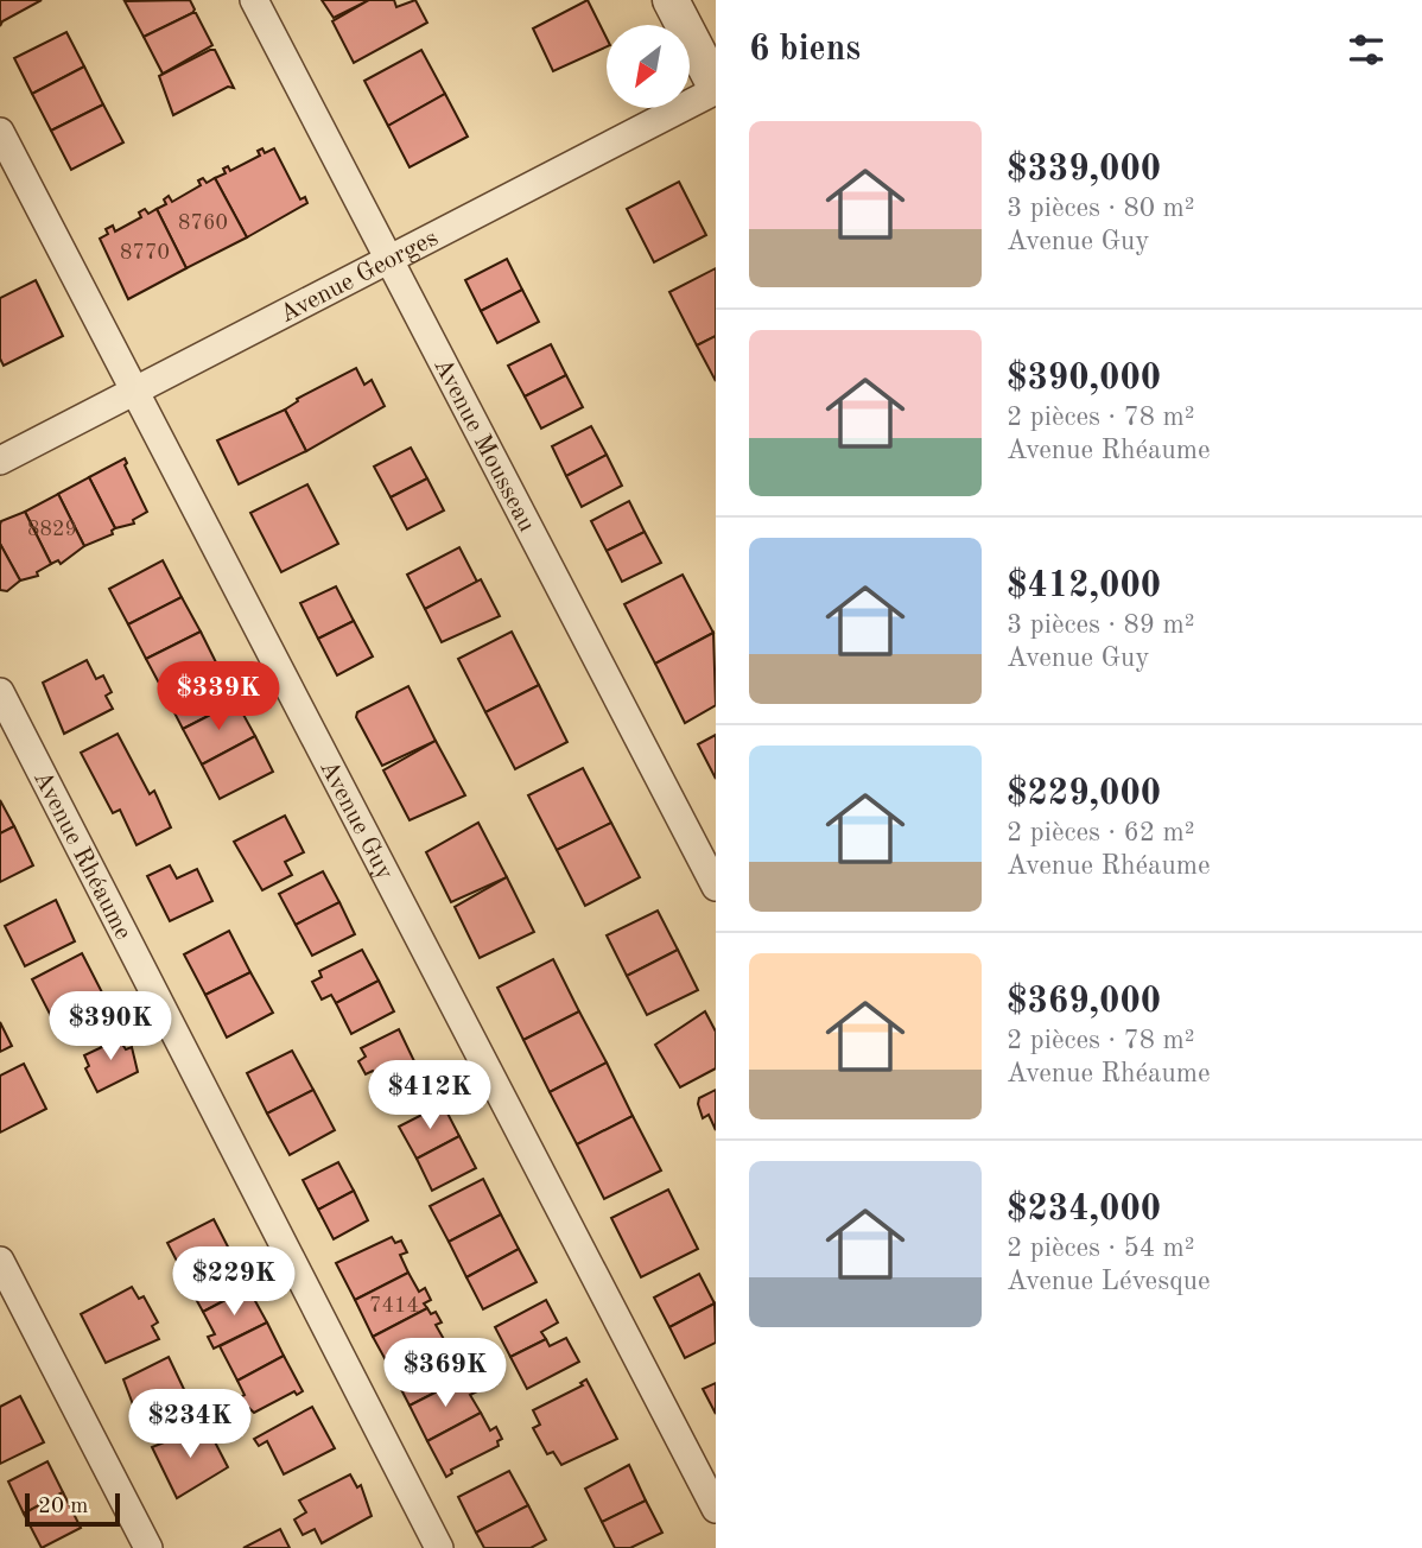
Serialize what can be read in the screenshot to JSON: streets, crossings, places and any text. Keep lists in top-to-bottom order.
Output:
{
  "streets": {
    "street": [
      "Avenue Georges",
      "Avenue Mousseau",
      "Avenue Guy",
      "Avenue Rhéaume"
    ]
  },
  "crossings": [
    ["Avenue Georges", "Avenue Mousseau"],
    ["Avenue Georges", "Avenue Guy"]
  ],
  "house_numbers": [
    "8760",
    "8770",
    "8829",
    "7414"
  ],
  "scale_bar": "20 m",
  "north": "bottom left",
  "page": {
    "heading": "6 biens",
    "list": [
      {
        "name": "$339,000",
        "note": "3 pièces · 80 m² · Avenue Guy"
      },
      {
        "name": "$390,000",
        "note": "2 pièces · 78 m² · Avenue Rhéaume"
      },
      {
        "name": "$412,000",
        "note": "3 pièces · 89 m² · Avenue Guy"
      },
      {
        "name": "$229,000",
        "note": "2 pièces · 62 m² · Avenue Rhéaume"
      },
      {
        "name": "$369,000",
        "note": "2 pièces · 78 m² · Avenue Rhéaume"
      },
      {
        "name": "$234,000",
        "note": "2 pièces · 54 m² · Avenue Lévesque"
      }
    ],
    "price": [
      "$339K",
      "$390K",
      "$412K",
      "$229K",
      "$369K",
      "$234K"
    ],
    "scale": "20 m"
  }
}
